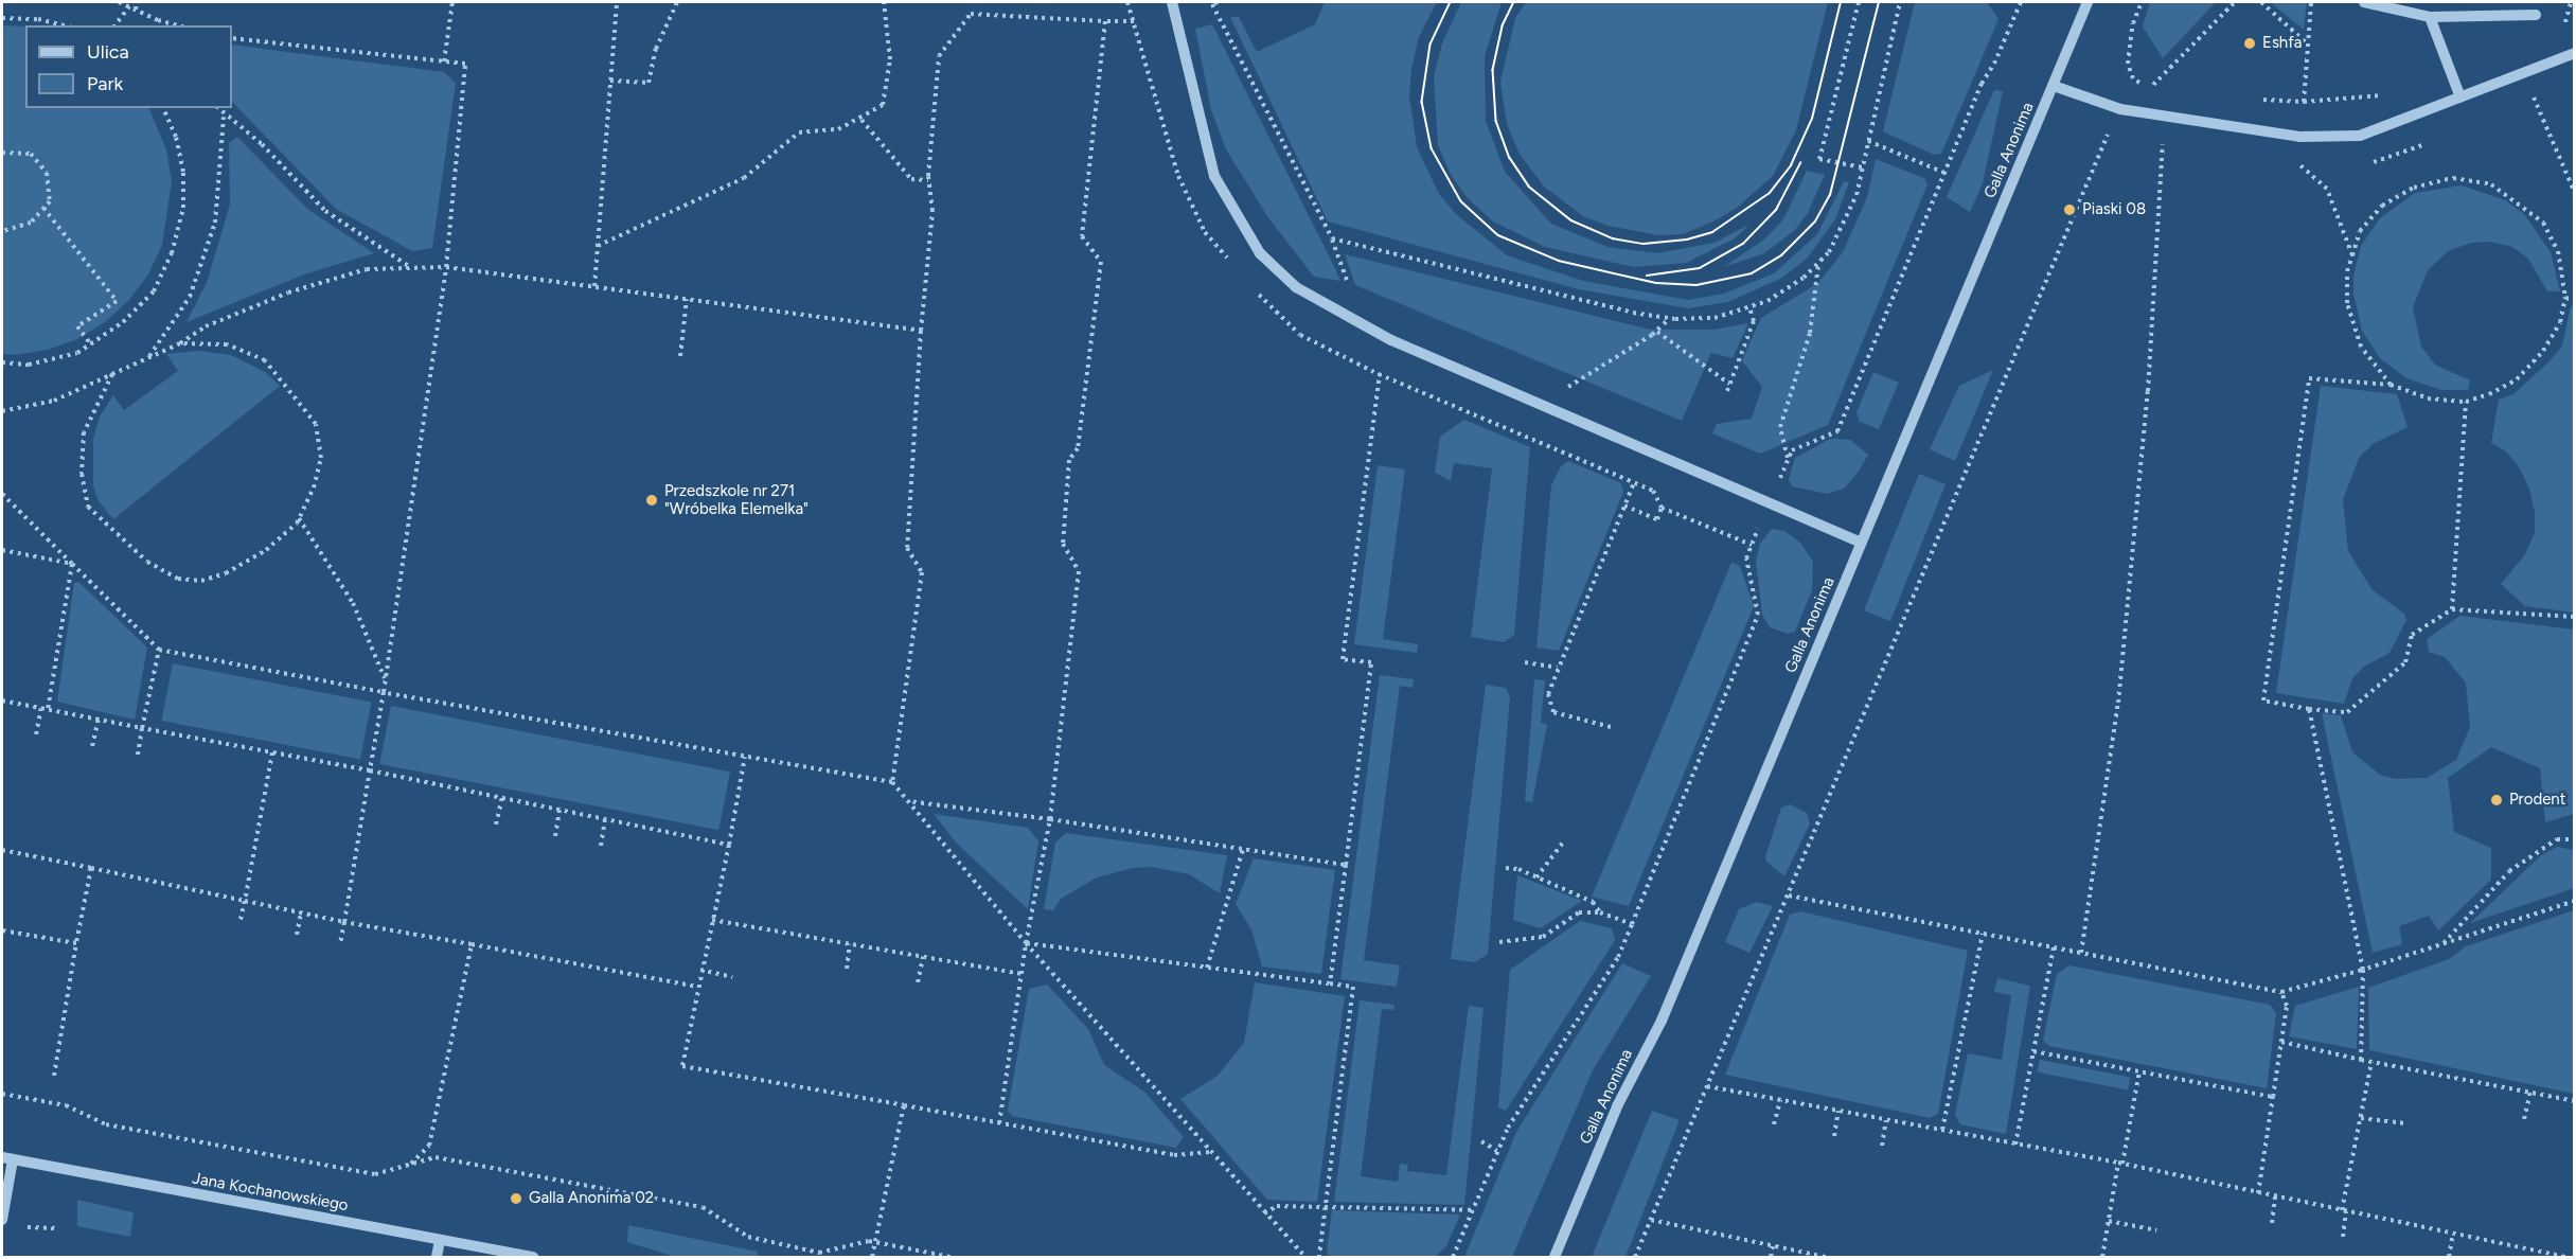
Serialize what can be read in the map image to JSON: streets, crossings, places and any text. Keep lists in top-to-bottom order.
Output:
{
  "streets": {
    "street": ["Galla Anonima", "Jana Kochanowskiego"]
  },
  "places": [
    "Eshfa",
    "Piaski 08",
    "Przedszkole nr 271 \"Wróbelka Elemelka\"",
    "Prodent",
    "Galla Anonima 02"
  ],
  "legend": ["Ulica", "Park"]
}
